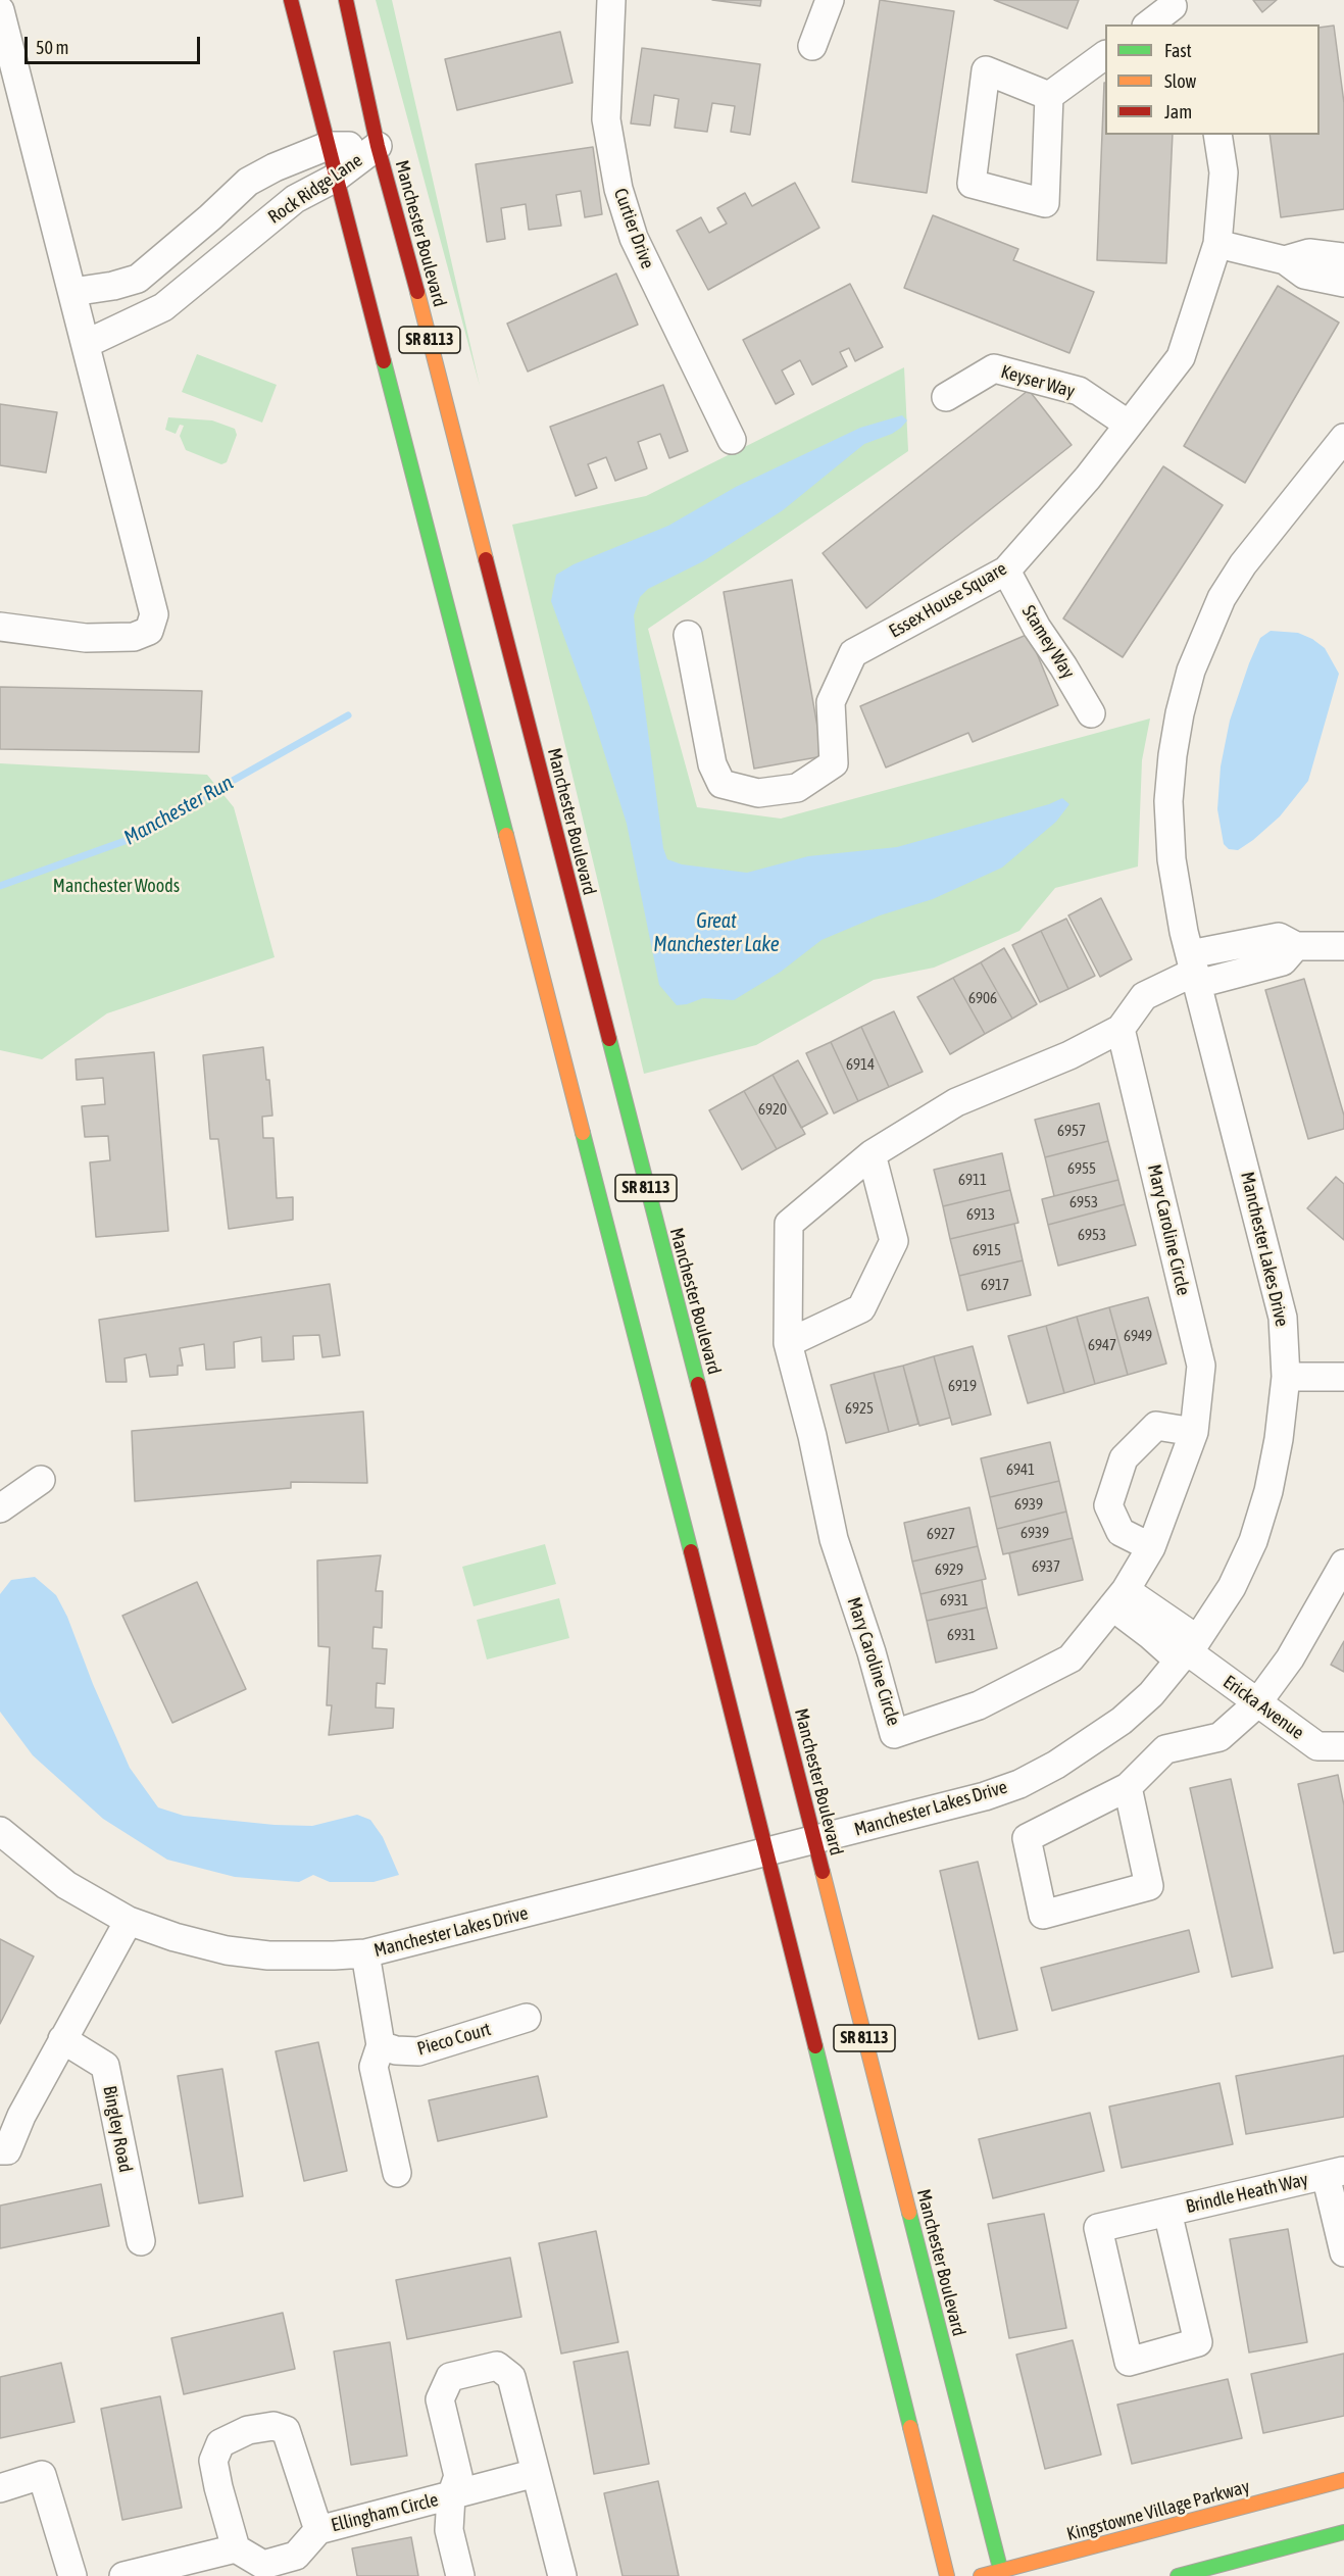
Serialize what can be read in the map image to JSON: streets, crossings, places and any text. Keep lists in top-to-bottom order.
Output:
{
  "streets": {
    "main road": ["Manchester Boulevard", "SR 8113", "Kingstowne Village Parkway"],
    "street": [
      "Rock Ridge Lane",
      "Curtier Drive",
      "Keyser Way",
      "Essex House Square",
      "Stamey Way",
      "Mary Caroline Circle",
      "Manchester Lakes Drive",
      "Ericka Avenue",
      "Pieco Court",
      "Bingley Road",
      "Brindle Heath Way",
      "Ellingham Circle"
    ]
  },
  "crossings": [
    ["Rock Ridge Lane", "Manchester Boulevard"],
    ["Rock Ridge Lane", "SR 8113"],
    ["Manchester Boulevard", "Manchester Lakes Drive"],
    ["Manchester Boulevard", "Kingstowne Village Parkway"],
    ["SR 8113", "Manchester Lakes Drive"],
    ["Keyser Way", "Essex House Square"],
    ["Essex House Square", "Stamey Way"],
    ["Mary Caroline Circle", "Manchester Lakes Drive"],
    ["Manchester Lakes Drive", "Ericka Avenue"]
  ],
  "water": ["Manchester Run", "Great Manchester Lake"],
  "parks": ["Manchester Woods"],
  "house_numbers": [
    "6906",
    "6914",
    "6920",
    "6957",
    "6955",
    "6911",
    "6953",
    "6913",
    "6953",
    "6915",
    "6917",
    "6949",
    "6947",
    "6919",
    "6925",
    "6941",
    "6939",
    "6939",
    "6927",
    "6937",
    "6929",
    "6931",
    "6931"
  ],
  "legend": ["Fast", "Slow", "Jam"],
  "scale_bar": "50 m"
}
